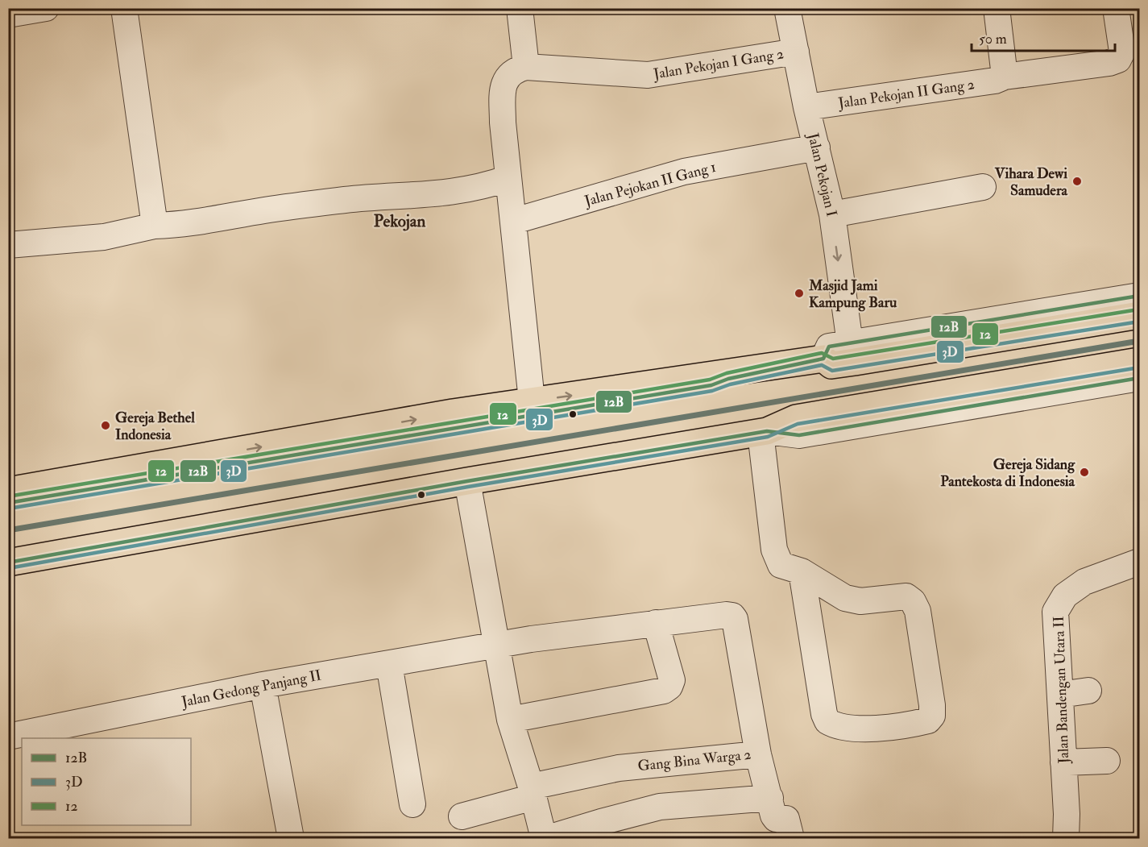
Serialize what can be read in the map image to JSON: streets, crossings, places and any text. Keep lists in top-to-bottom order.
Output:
{
  "streets": {
    "street": [
      "Jalan Pekojan I Gang 2",
      "Jalan Pekojan II Gang 2",
      "Jalan Pekojan I",
      "Jalan Pejokan II Gang 1",
      "Jalan Gedong Panjang II",
      "Jalan Bandengan Utara II",
      "Gang Bina Warga 2"
    ]
  },
  "crossings": [
    ["Jalan Pekojan I Gang 2", "Jalan Pekojan I"],
    ["Jalan Pekojan II Gang 2", "Jalan Pekojan I"],
    ["Jalan Pekojan I", "Jalan Pejokan II Gang 1"],
    ["Jalan Gedong Panjang II", "Gang Bina Warga 2"]
  ],
  "one_way": ["Jalan Pekojan I"],
  "districts": ["Pekojan"],
  "places": [
    "Vihara Dewi Samudera",
    "Masjid Jami Kampung Baru",
    "Gereja Bethel Indonesia",
    "Gereja Sidang Pantekosta di Indonesia"
  ],
  "lines": ["transit line 12B", "transit line 12", "transit line 3D"],
  "legend": ["12B", "3D", "12"],
  "scale_bar": "50 m"
}
